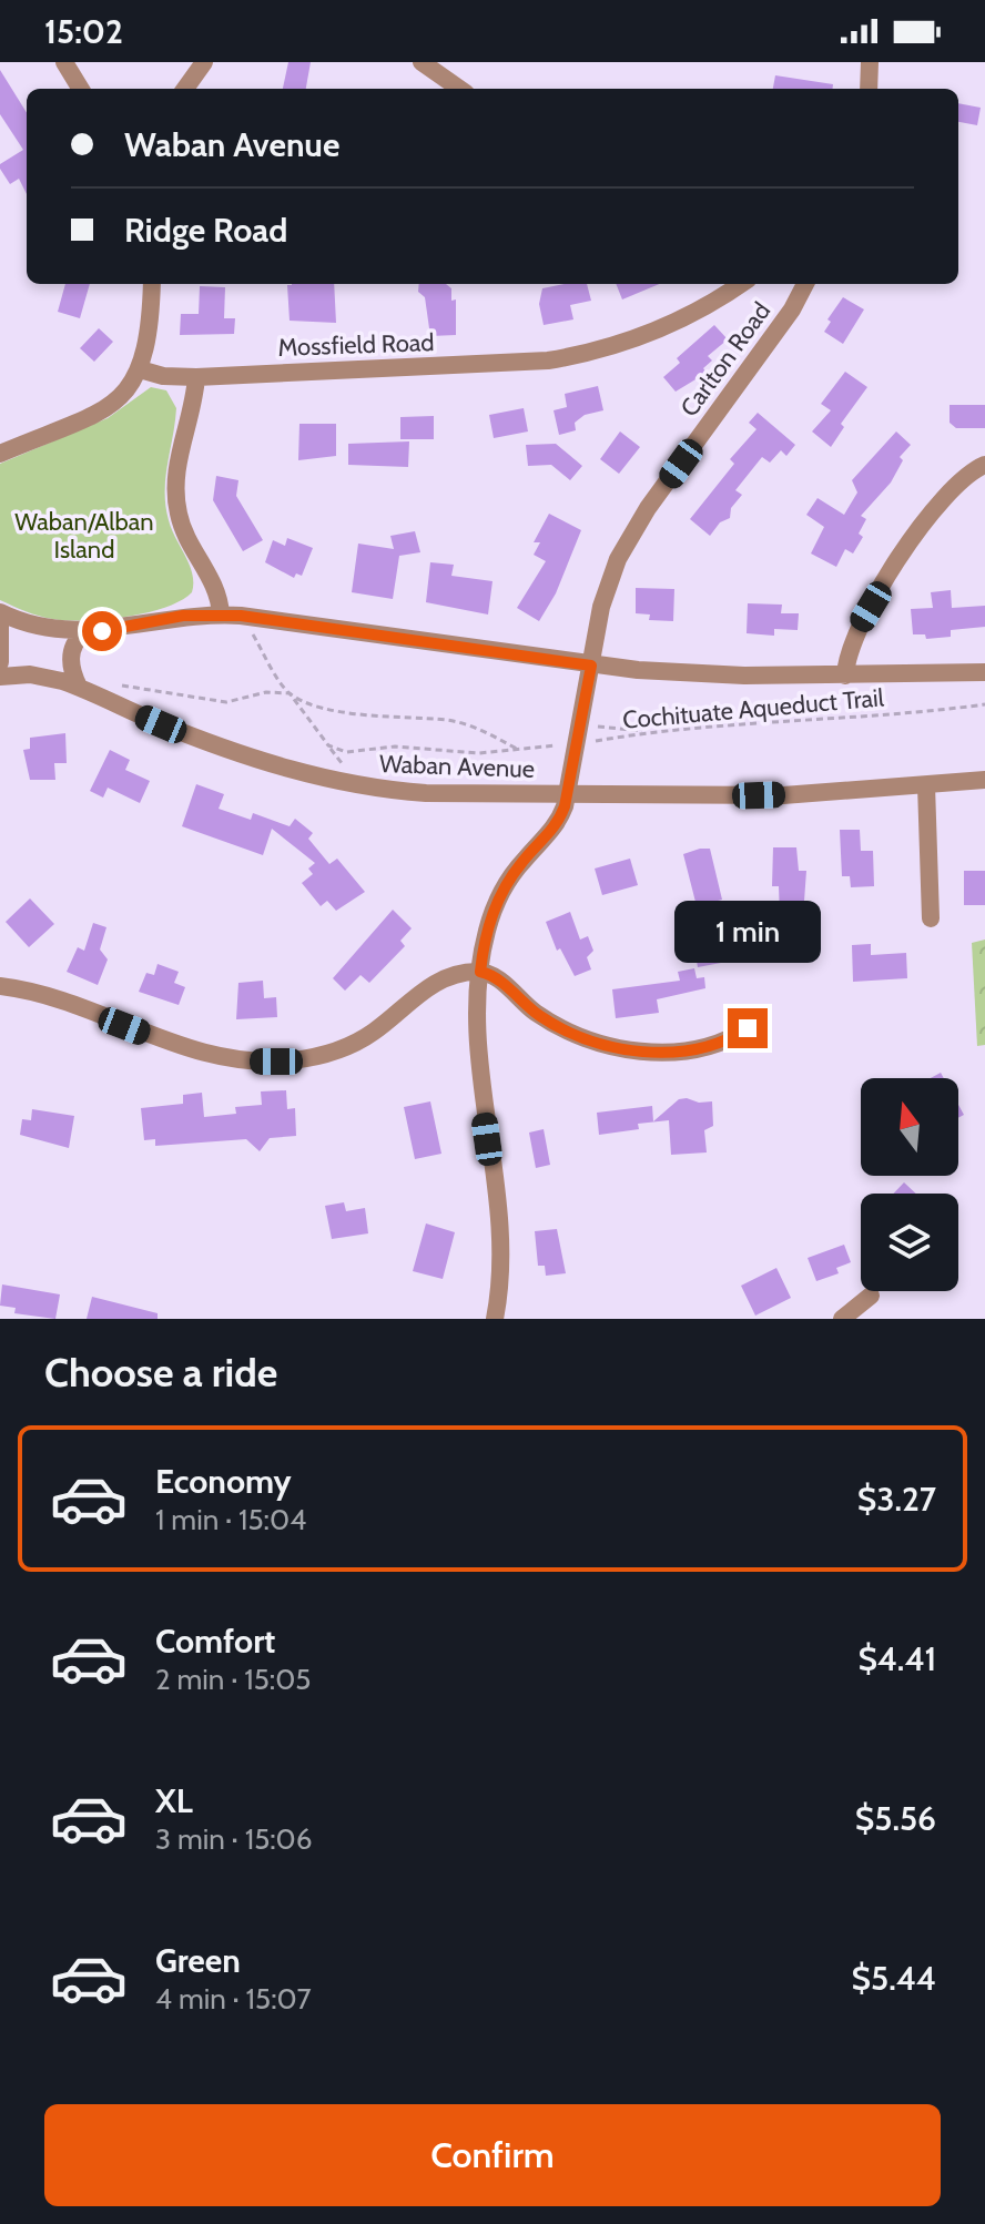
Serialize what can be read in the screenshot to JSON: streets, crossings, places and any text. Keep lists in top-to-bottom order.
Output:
{
  "streets": {
    "street": ["Mossfield Road", "Carlton Road", "Waban Avenue"],
    "path": ["Cochituate Aqueduct Trail"]
  },
  "crossings": [
    ["Carlton Road", "Cochituate Aqueduct Trail"],
    ["Carlton Road", "Waban Avenue"]
  ],
  "parks": ["Waban/Alban Island"],
  "north": "top",
  "page": {
    "status": "15:02",
    "banner": ["Waban Avenue", "Ridge Road"],
    "bubble": "1 min",
    "heading": "Choose a ride",
    "list": [
      {
        "name": "Economy",
        "note": "1 min · 15:04",
        "value": "$3.27"
      },
      {
        "name": "Comfort",
        "note": "2 min · 15:05",
        "value": "$4.41"
      },
      {
        "name": "XL",
        "note": "3 min · 15:06",
        "value": "$5.56"
      },
      {
        "name": "Green",
        "note": "4 min · 15:07",
        "value": "$5.44"
      }
    ],
    "buttons": "Confirm"
  }
}
